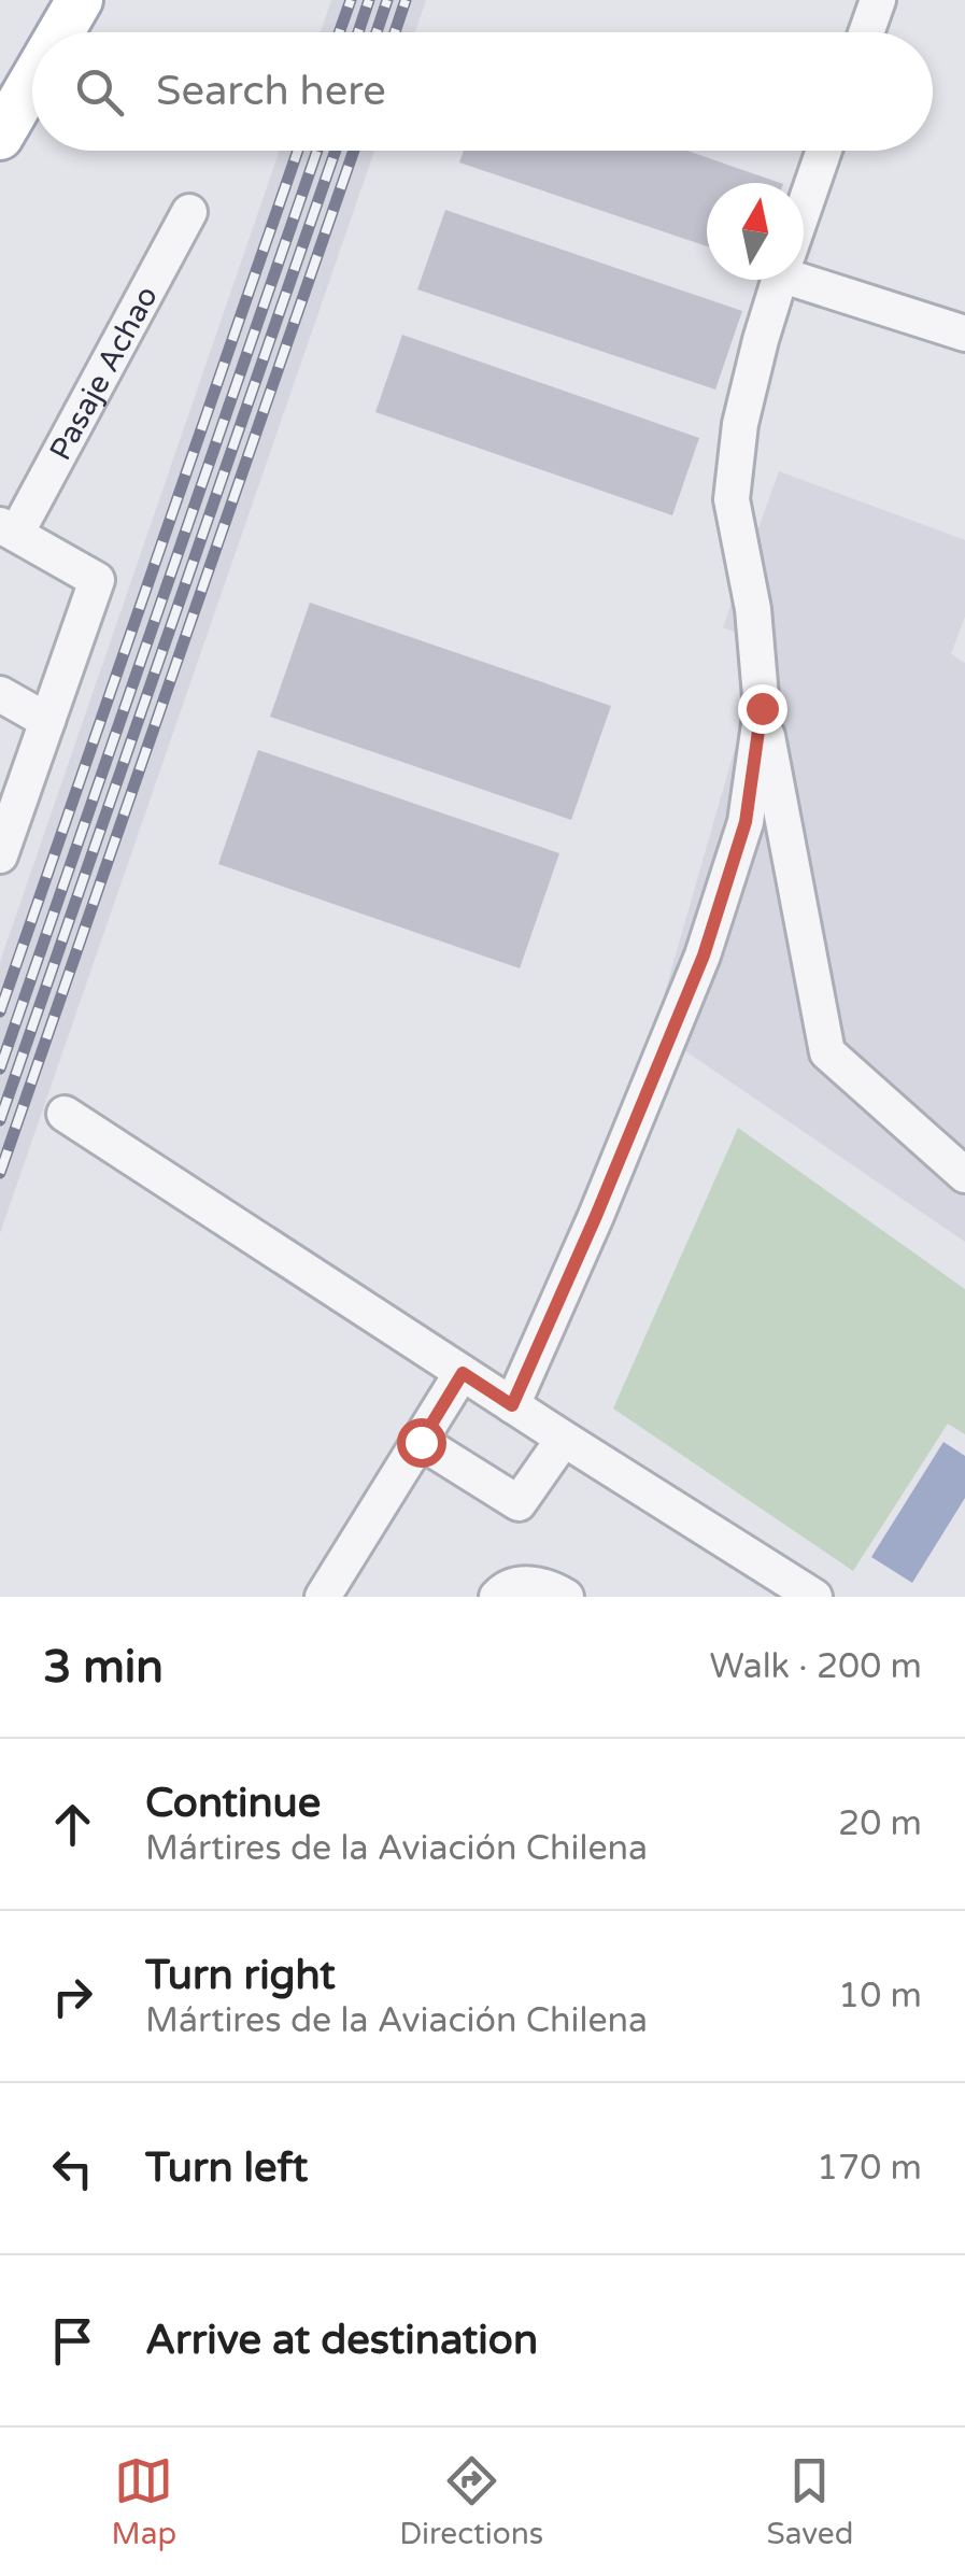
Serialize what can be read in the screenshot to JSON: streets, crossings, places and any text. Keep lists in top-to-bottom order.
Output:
{
  "streets": {
    "street": ["Pasaje Achao"]
  },
  "north": "top",
  "page": {
    "search": "Search here",
    "heading": ["3 min", "Walk · 200 m"],
    "list": [
      ["Continue", "Mártires de la Aviación Chilena", "20 m"],
      ["Turn right", "Mártires de la Aviación Chilena", "10 m"],
      ["Turn left", "170 m"],
      "Arrive at destination"
    ],
    "nav": ["Map", "Directions", "Saved"]
  }
}
